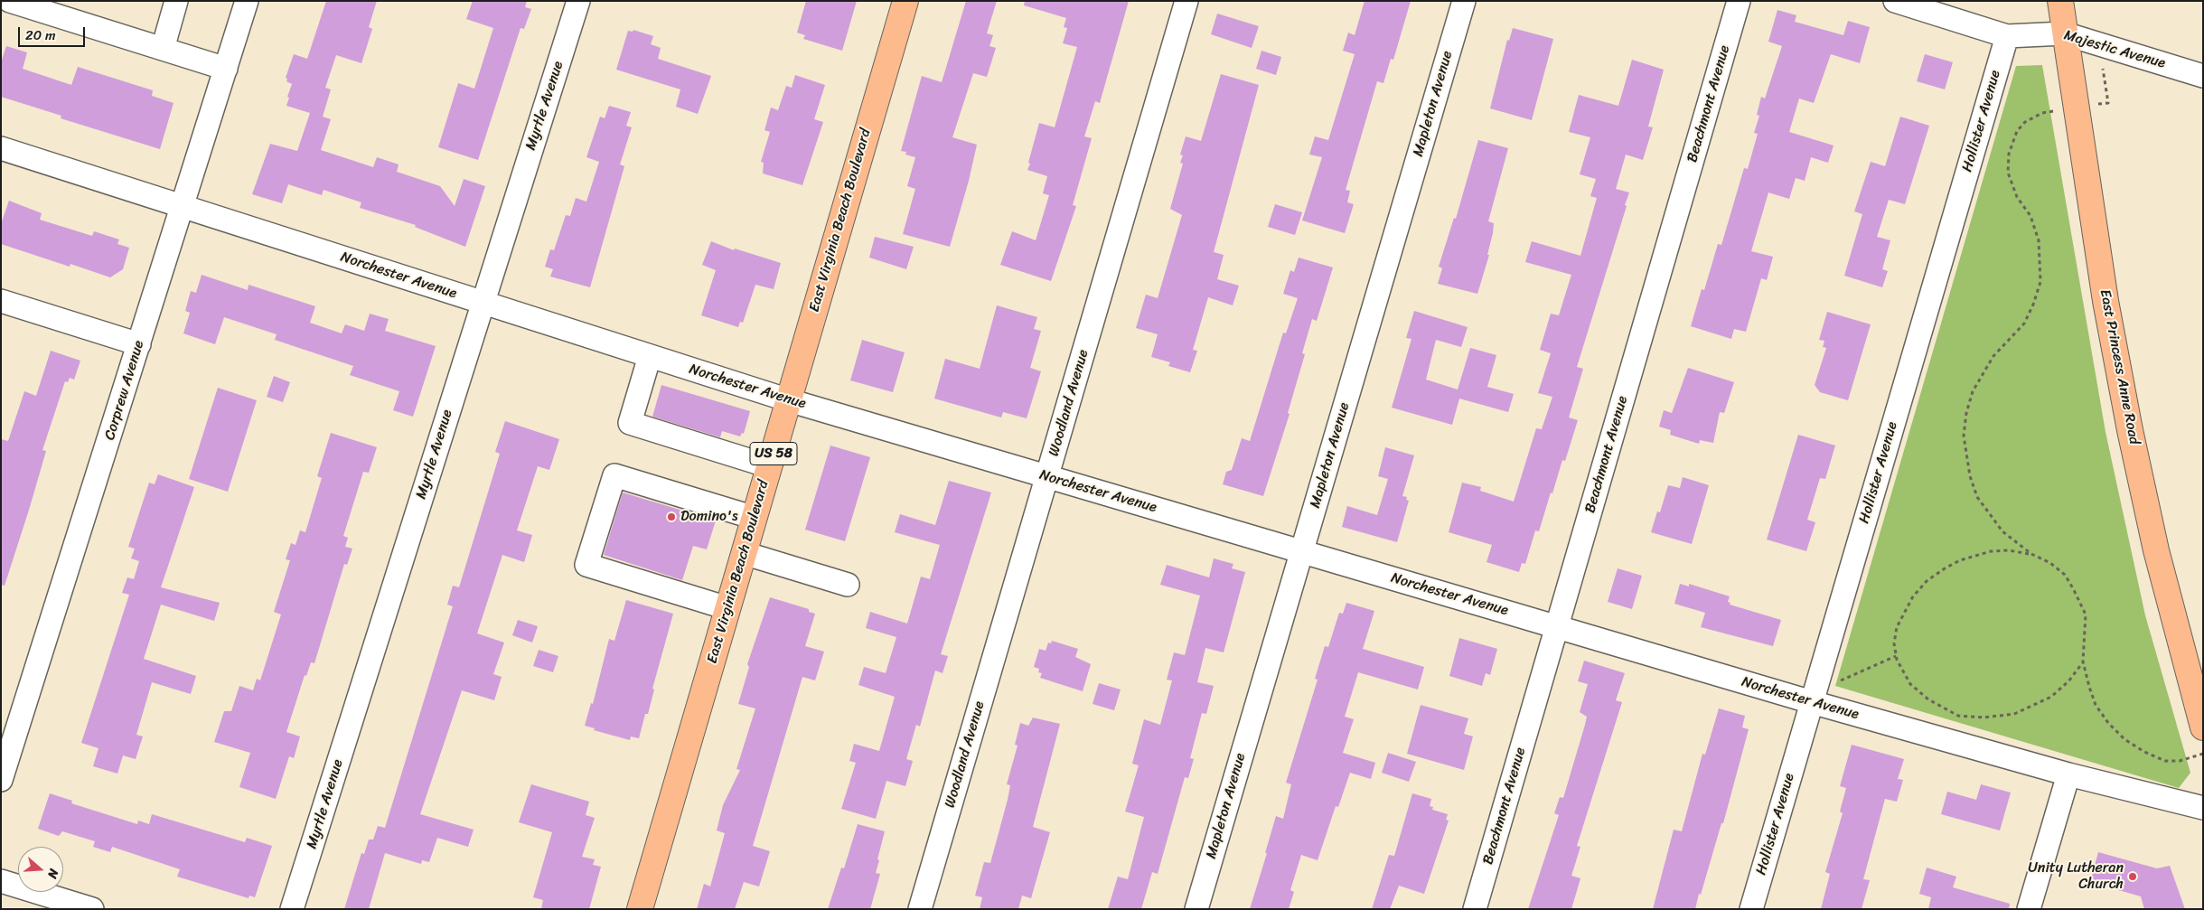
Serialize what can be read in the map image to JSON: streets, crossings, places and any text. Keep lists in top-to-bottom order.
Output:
{
  "streets": {
    "main road": ["East Virginia Beach Boulevard", "East Princess Anne Road", "US 58"],
    "street": [
      "Majestic Avenue",
      "Mapleton Avenue",
      "Beachmont Avenue",
      "Myrtle Avenue",
      "Hollister Avenue",
      "Norchester Avenue",
      "Corprew Avenue",
      "Woodland Avenue"
    ]
  },
  "crossings": [
    ["Majestic Avenue", "Hollister Avenue"],
    ["Majestic Avenue", "East Princess Anne Road"],
    ["Mapleton Avenue", "Norchester Avenue"],
    ["Beachmont Avenue", "Norchester Avenue"],
    ["Myrtle Avenue", "Norchester Avenue"],
    ["Hollister Avenue", "Norchester Avenue"],
    ["East Virginia Beach Boulevard", "Norchester Avenue"],
    ["Norchester Avenue", "Corprew Avenue"],
    ["Norchester Avenue", "Woodland Avenue"]
  ],
  "places": ["Domino's", "Unity Lutheran Church"],
  "scale_bar": "20 m",
  "north": "right"
}
